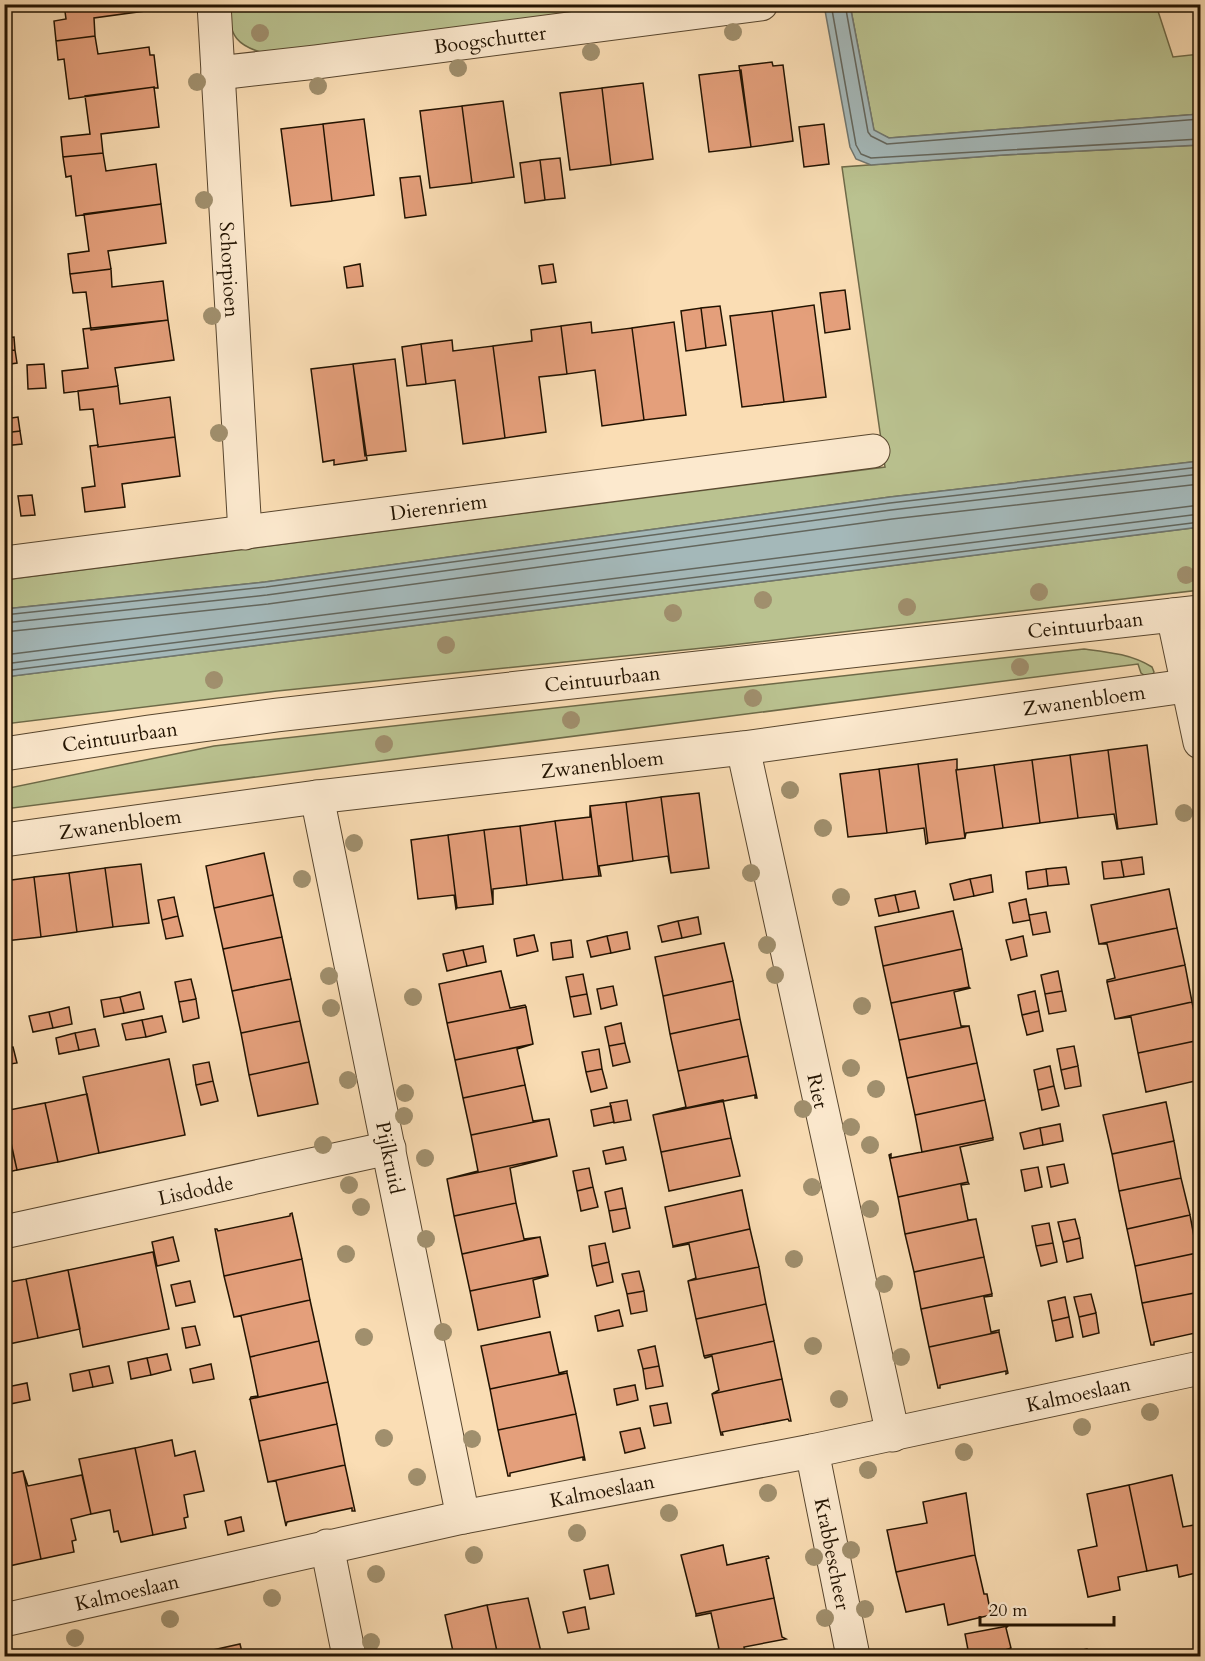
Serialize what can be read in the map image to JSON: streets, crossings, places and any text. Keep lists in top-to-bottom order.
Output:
{
  "streets": {
    "street": [
      "Boogschutter",
      "Schorpioen",
      "Dierenriem",
      "Ceintuurbaan",
      "Zwanenbloem",
      "Riet",
      "Pijlkruid",
      "Lisdodde",
      "Kalmoeslaan",
      "Krabbescheer"
    ]
  },
  "crossings": [
    ["Boogschutter", "Schorpioen"],
    ["Schorpioen", "Dierenriem"],
    ["Zwanenbloem", "Riet"],
    ["Zwanenbloem", "Pijlkruid"],
    ["Riet", "Kalmoeslaan"],
    ["Pijlkruid", "Lisdodde"],
    ["Pijlkruid", "Kalmoeslaan"],
    ["Kalmoeslaan", "Krabbescheer"]
  ],
  "scale_bar": "20 m"
}
